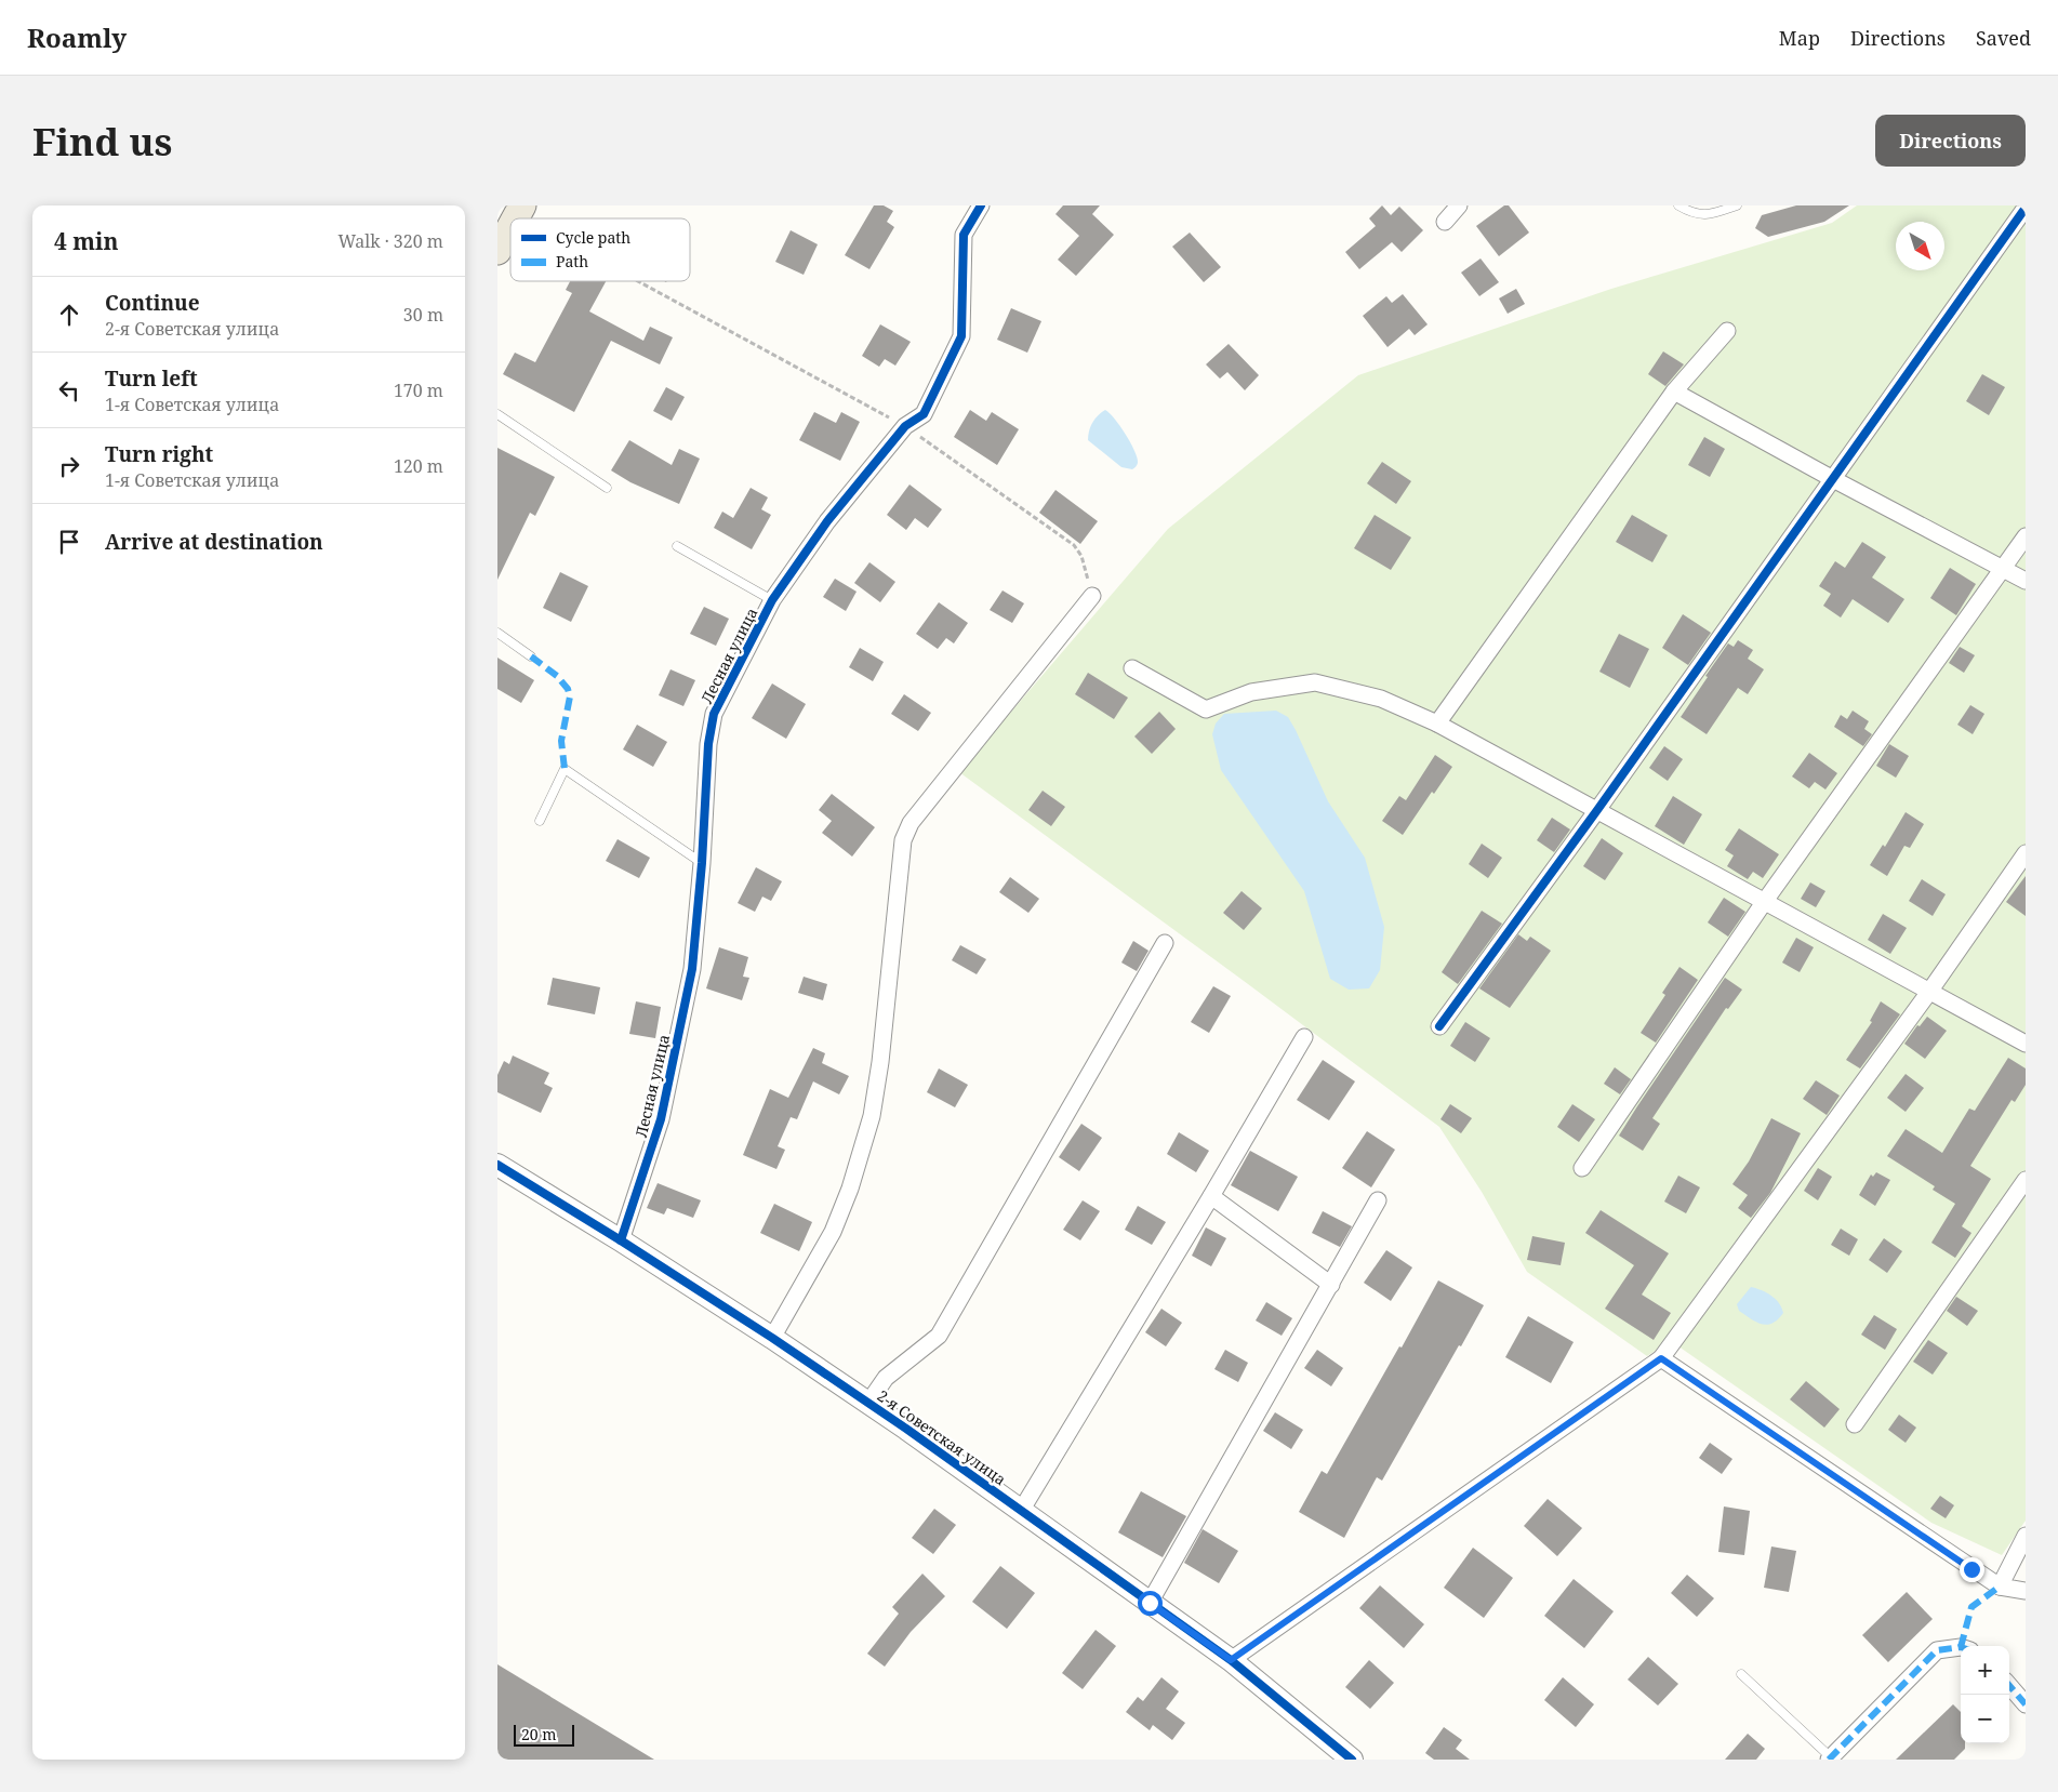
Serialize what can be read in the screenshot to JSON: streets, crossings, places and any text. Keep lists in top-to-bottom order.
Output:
{
  "streets": {
    "street": ["Лесная улица", "2-я Советская улица"]
  },
  "crossings": [
    ["Лесная улица", "2-я Советская улица"]
  ],
  "legend": ["Cycle path", "Path"],
  "scale_bar": "20 m",
  "north": "bottom right",
  "page": {
    "header": "Roamly",
    "nav": ["Map", "Directions", "Saved"],
    "buttons": "Directions",
    "title": "Find us",
    "heading": ["4 min", "Walk · 320 m"],
    "list": [
      ["Continue", "2-я Советская улица", "30 m"],
      ["Turn left", "1-я Советская улица", "170 m"],
      ["Turn right", "1-я Советская улица", "120 m"],
      "Arrive at destination"
    ],
    "map_buttons": ["+", "−"],
    "scale": "20 m"
  }
}
